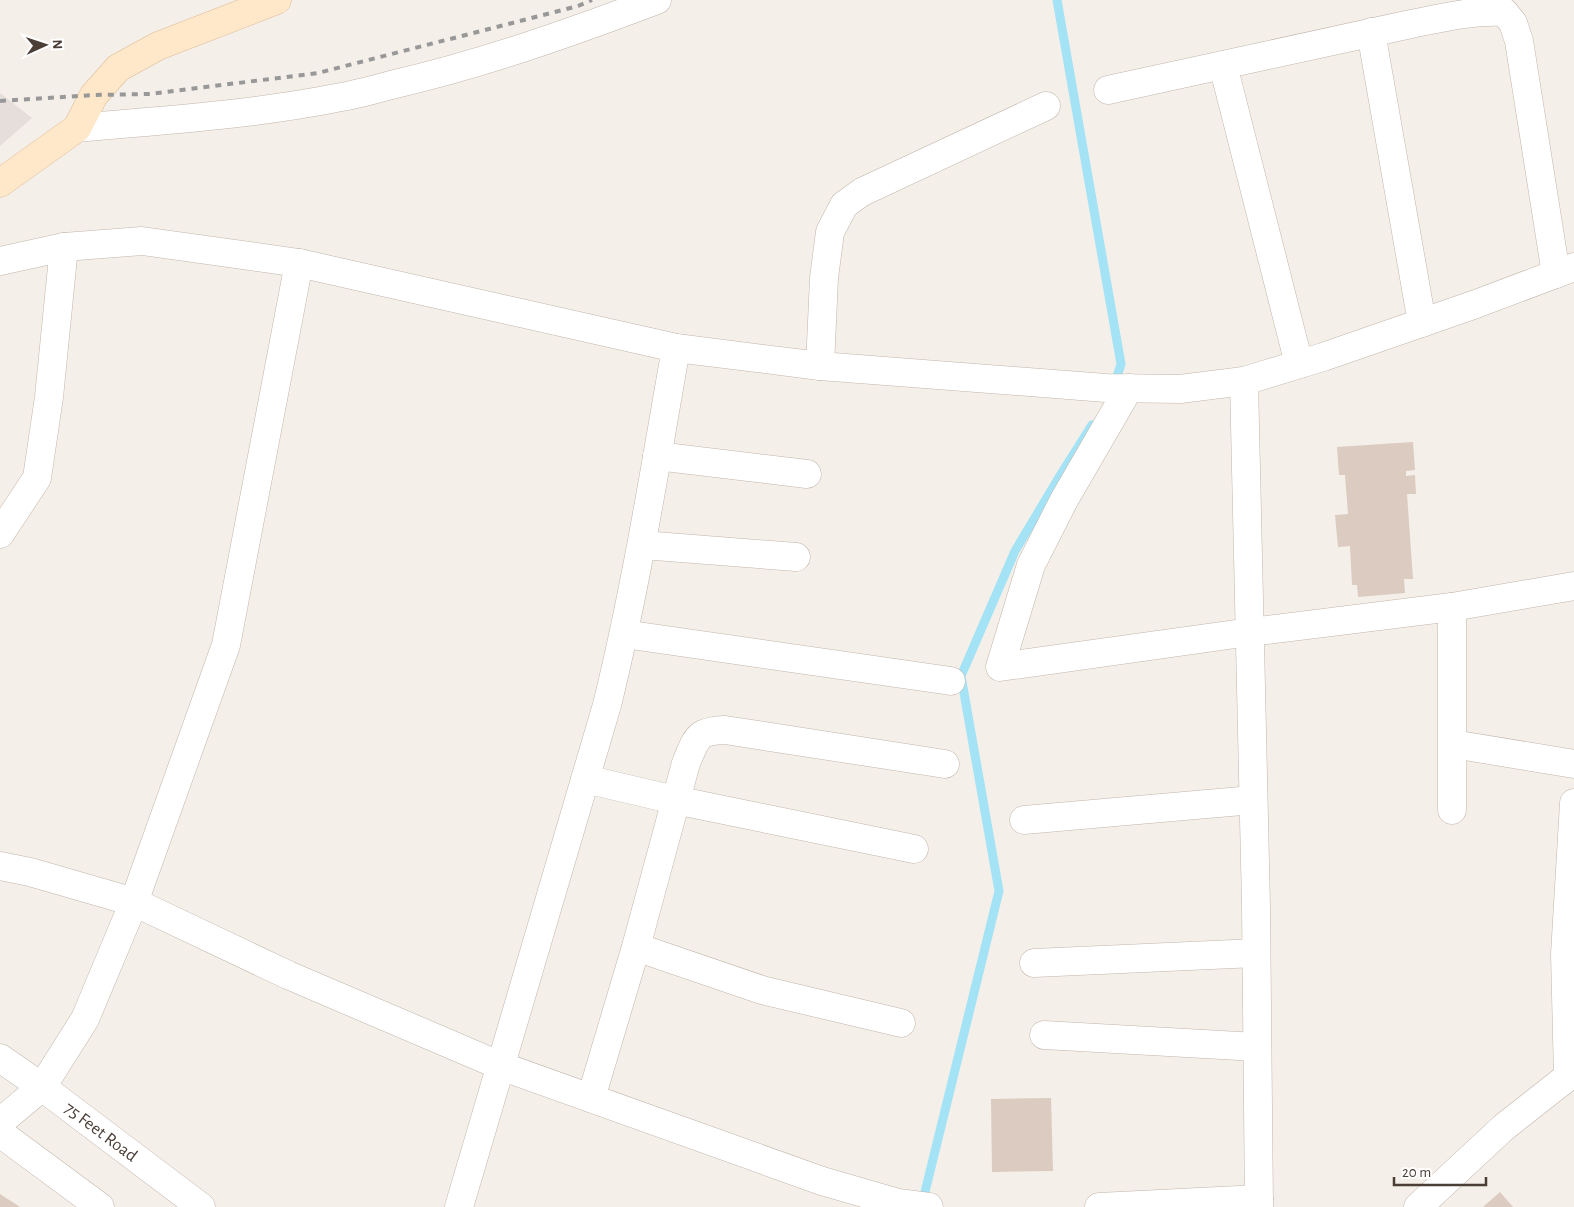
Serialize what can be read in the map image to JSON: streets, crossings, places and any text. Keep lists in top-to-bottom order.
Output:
{
  "streets": {
    "street": ["75 Feet Road"]
  },
  "scale_bar": "20 m",
  "north": "right"
}
